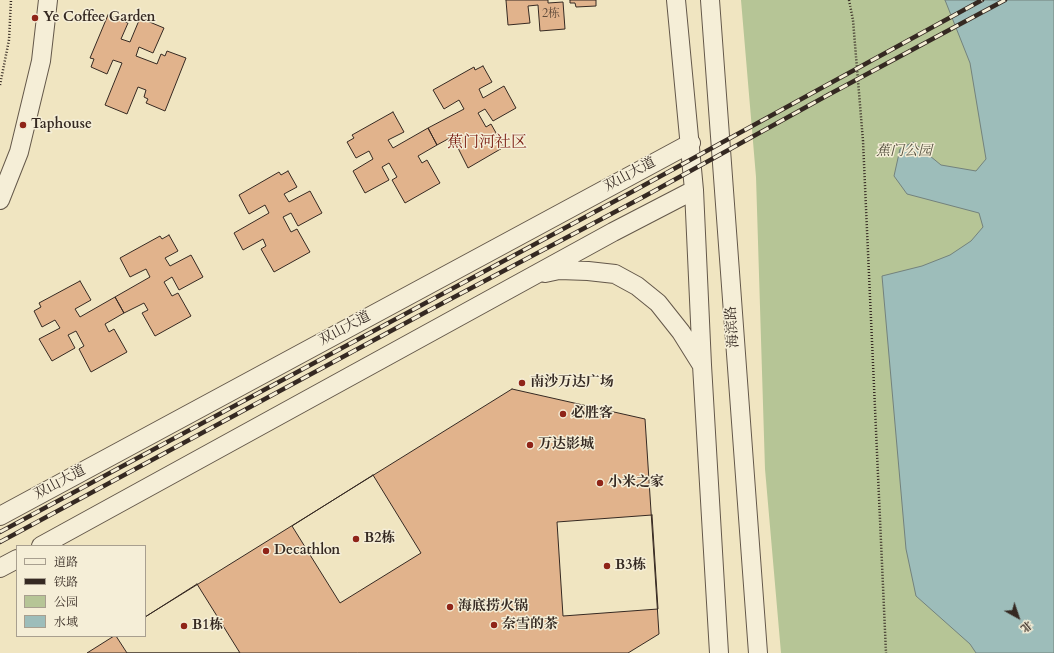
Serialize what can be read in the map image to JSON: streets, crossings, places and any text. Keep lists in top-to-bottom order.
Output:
{
  "streets": {
    "street": ["双山大道", "海滨路"]
  },
  "districts": ["蕉门河社区"],
  "parks": ["蕉门公园"],
  "places": [
    "Ye Coffee Garden",
    "Taphouse",
    "南沙万达广场",
    "必胜客",
    "万达影城",
    "小米之家",
    "B2栋",
    "Decathlon",
    "B3栋",
    "海底捞火锅",
    "奈雪的茶",
    "B1栋"
  ],
  "house_numbers": ["2栋"],
  "legend": [
    "道路",
    "铁路",
    "公园",
    "水域"
  ],
  "north": "bottom right"
}
